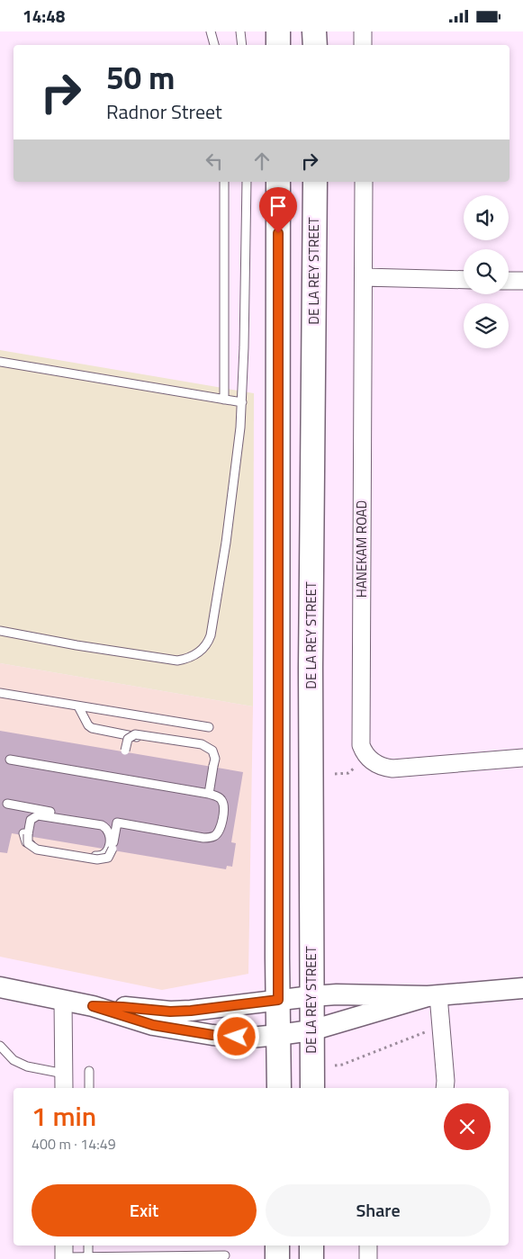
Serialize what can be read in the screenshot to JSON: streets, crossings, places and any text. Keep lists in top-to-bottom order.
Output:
{
  "streets": {
    "main road": ["DE LA REY STREET"],
    "street": ["HANEKAM ROAD"]
  },
  "page": {
    "status": "14:48",
    "turn": ["50 m", "Radnor Street"],
    "heading": ["1 min", "400 m · 14:49"],
    "buttons": ["Exit", "Share"]
  }
}
